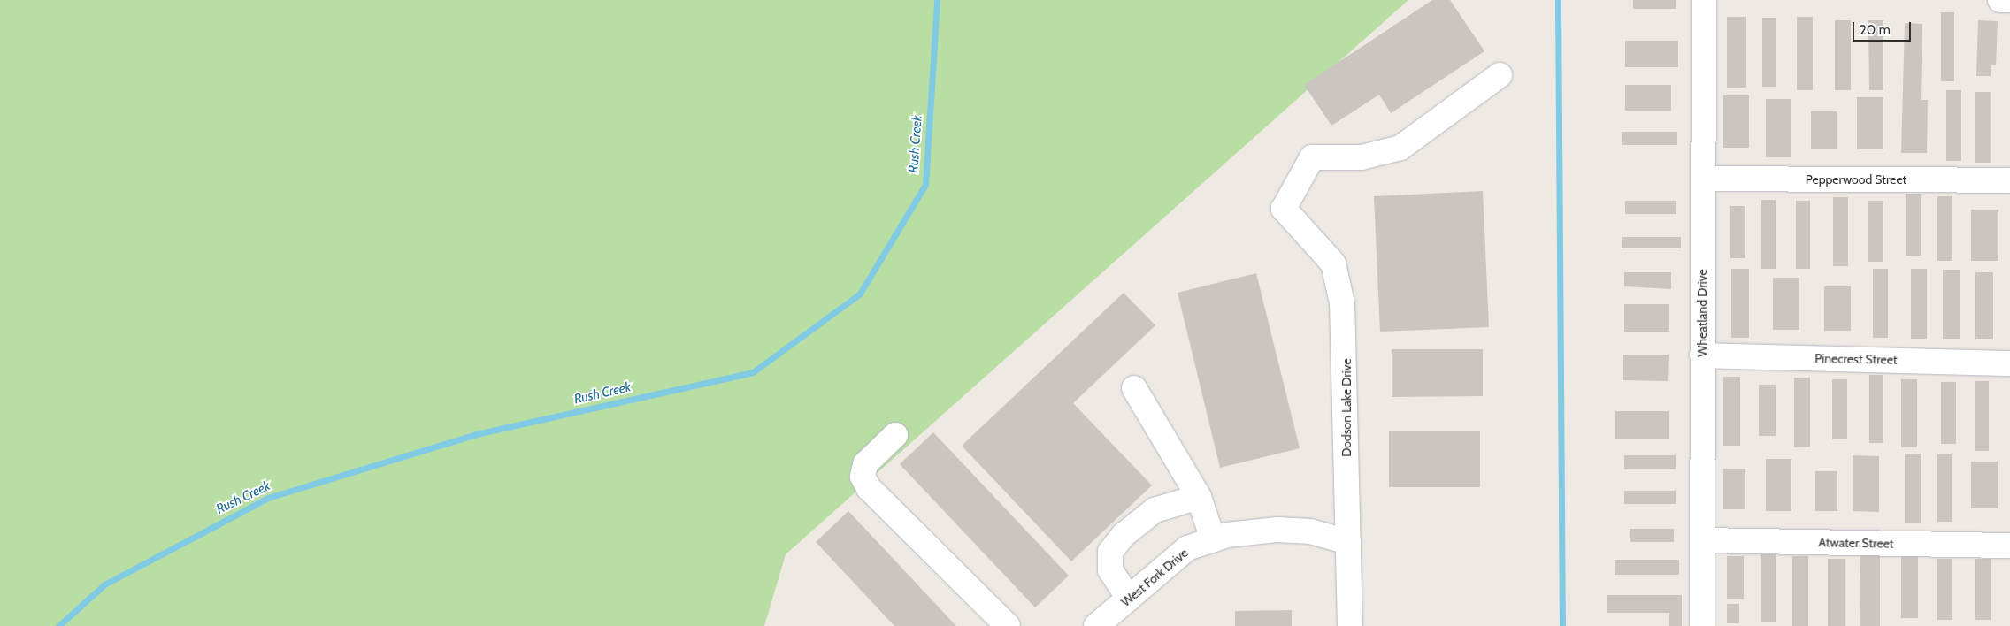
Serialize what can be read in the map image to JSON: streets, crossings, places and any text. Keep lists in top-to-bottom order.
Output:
{
  "streets": {
    "street": [
      "Pepperwood Street",
      "Wheatland Drive",
      "Pinecrest Street",
      "Dodson Lake Drive",
      "Atwater Street",
      "West Fork Drive"
    ]
  },
  "crossings": [
    ["Pepperwood Street", "Wheatland Drive"],
    ["Wheatland Drive", "Pinecrest Street"],
    ["Wheatland Drive", "Atwater Street"],
    ["Dodson Lake Drive", "West Fork Drive"]
  ],
  "water": ["Rush Creek"],
  "scale_bar": "20 m"
}
